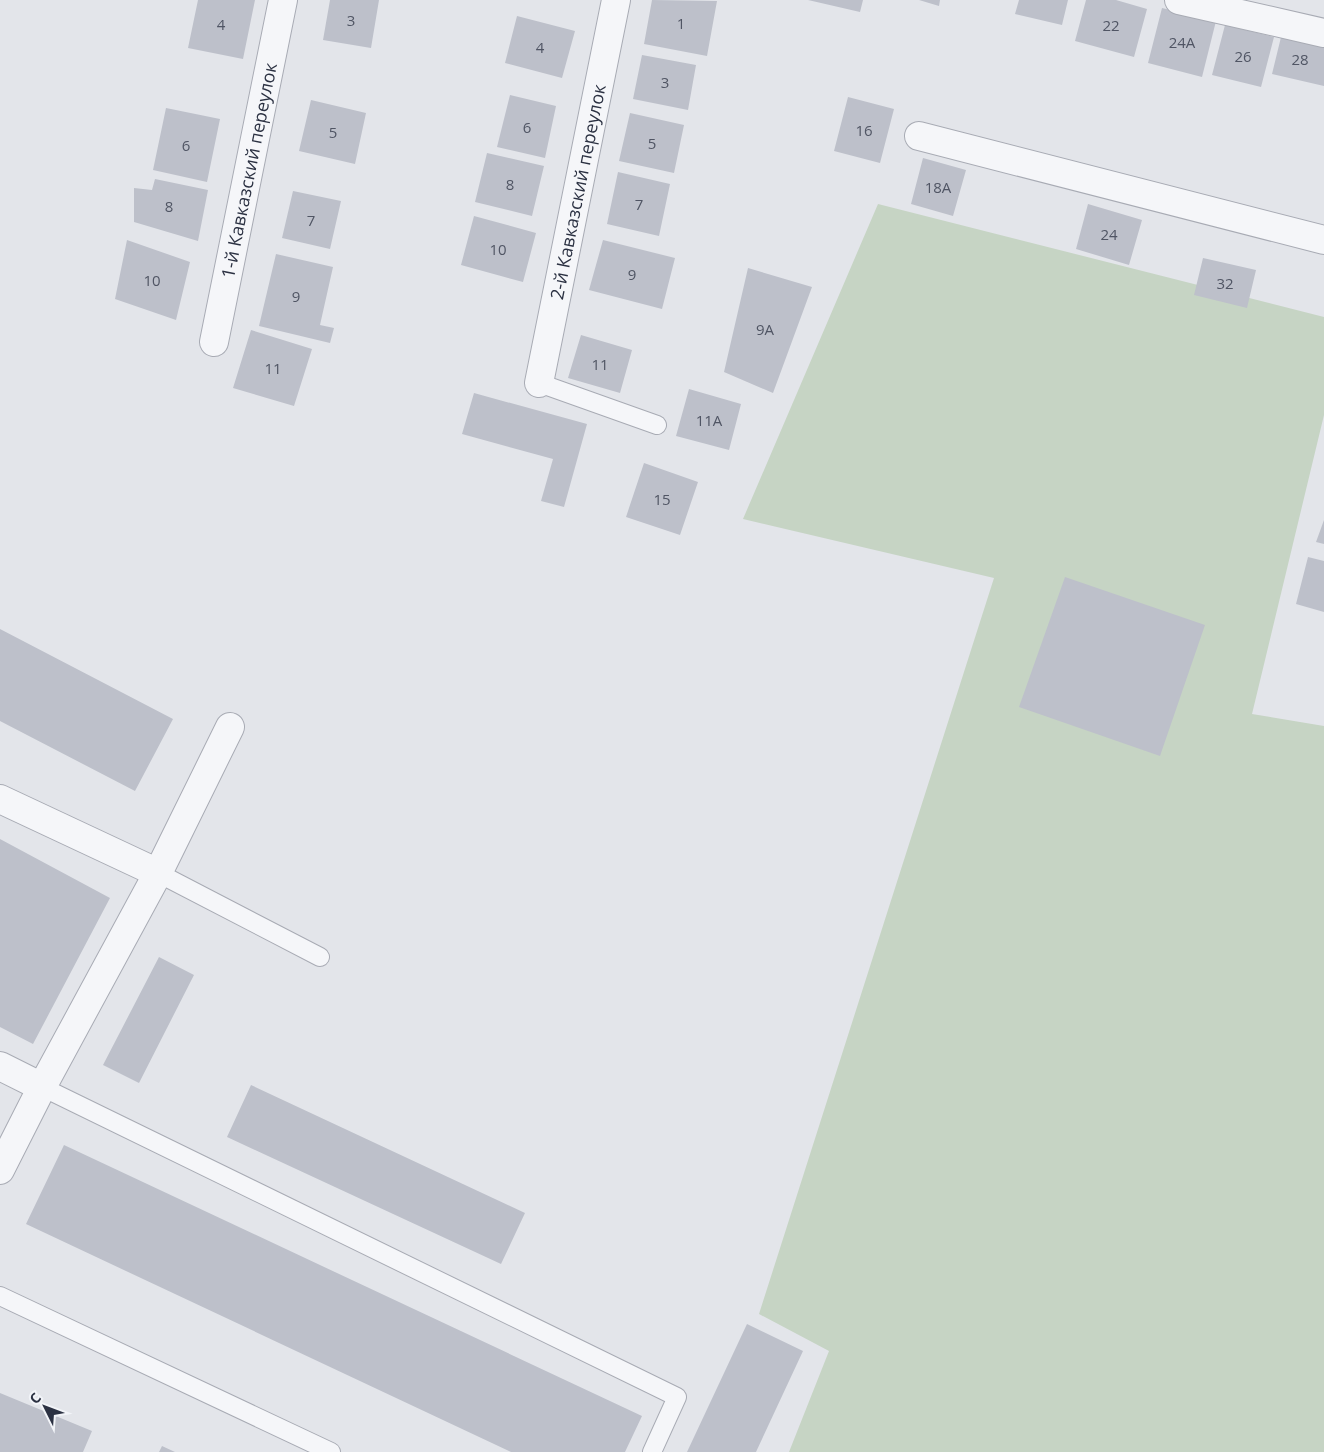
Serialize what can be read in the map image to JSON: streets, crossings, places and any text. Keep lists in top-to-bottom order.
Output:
{
  "streets": {
    "street": ["1-й Кавказский переулок", "2-й Кавказский переулок"]
  },
  "house_numbers": [
    "3",
    "1",
    "4",
    "22",
    "24А",
    "4",
    "26",
    "28",
    "3",
    "6",
    "16",
    "5",
    "5",
    "6",
    "8",
    "18А",
    "7",
    "8",
    "7",
    "24",
    "10",
    "9",
    "10",
    "32",
    "9",
    "9А",
    "11",
    "11",
    "11А",
    "15"
  ],
  "north": "top left"
}
